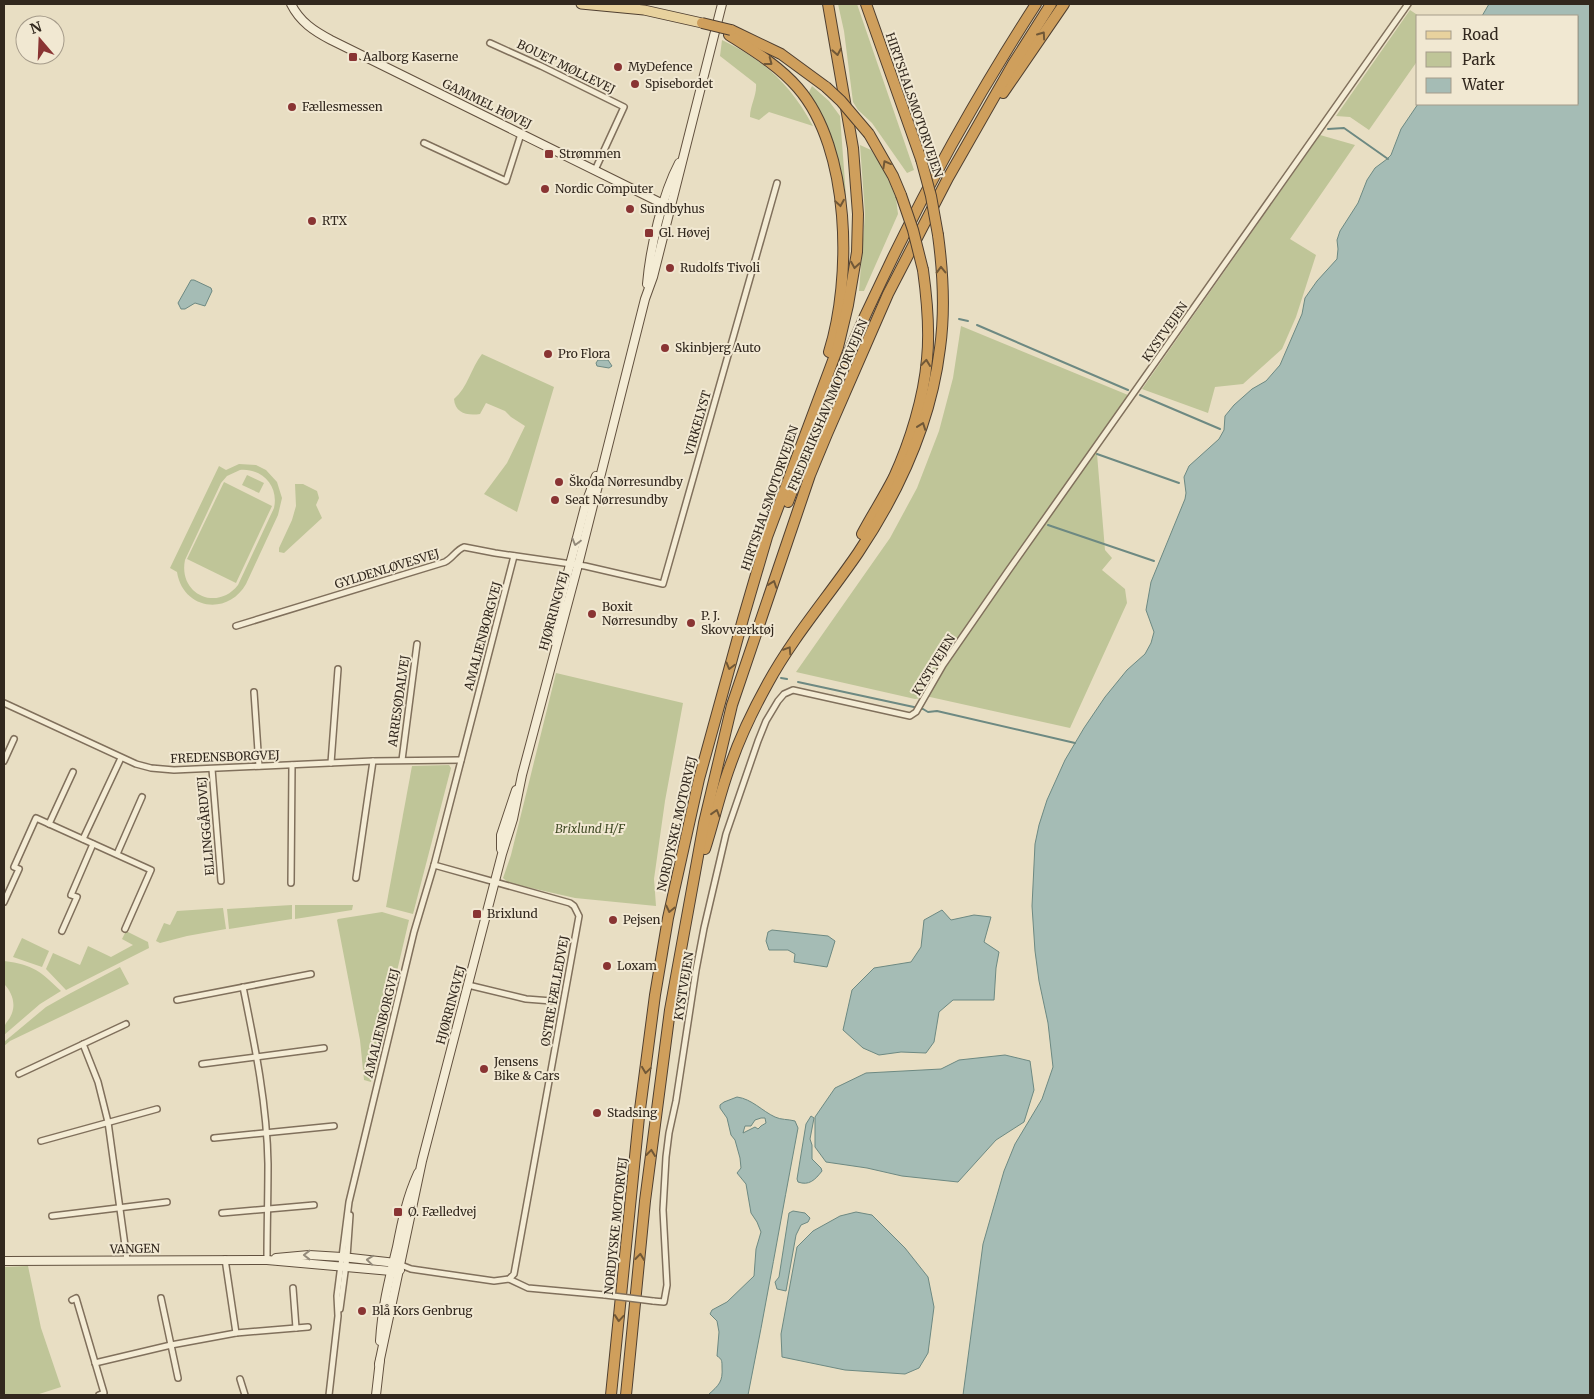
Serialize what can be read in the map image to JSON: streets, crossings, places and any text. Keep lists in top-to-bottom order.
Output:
{
  "streets": {
    "highway": ["HIRTSHALSMOTORVEJEN", "FREDERIKSHAVNMOTORVEJEN", "NORDJYSKE MOTORVEJ"],
    "main road": ["GAMMEL HØVEJ", "HJØRRINGVEJ", "VANGEN"],
    "street": [
      "BOUET MØLLEVEJ",
      "KYSTVEJEN",
      "VIRKELYST",
      "GYLDENLØVESVEJ",
      "AMALIENBORGVEJ",
      "ARRESØDALVEJ",
      "FREDENSBORGVEJ",
      "ELLINGGÅRDVEJ",
      "ØSTRE FÆLLEDVEJ"
    ]
  },
  "crossings": [
    ["BOUET MØLLEVEJ", "GAMMEL HØVEJ"],
    ["GAMMEL HØVEJ", "HJØRRINGVEJ"],
    ["HIRTSHALSMOTORVEJEN", "FREDERIKSHAVNMOTORVEJEN"],
    ["HIRTSHALSMOTORVEJEN", "NORDJYSKE MOTORVEJ"],
    ["KYSTVEJEN", "ØSTRE FÆLLEDVEJ"],
    ["FREDERIKSHAVNMOTORVEJEN", "NORDJYSKE MOTORVEJ"],
    ["VIRKELYST", "GYLDENLØVESVEJ"],
    ["VIRKELYST", "HJØRRINGVEJ"],
    ["GYLDENLØVESVEJ", "HJØRRINGVEJ"],
    ["GYLDENLØVESVEJ", "AMALIENBORGVEJ"],
    ["HJØRRINGVEJ", "ØSTRE FÆLLEDVEJ"],
    ["HJØRRINGVEJ", "VANGEN"],
    ["AMALIENBORGVEJ", "FREDENSBORGVEJ"],
    ["AMALIENBORGVEJ", "VANGEN"],
    ["ARRESØDALVEJ", "FREDENSBORGVEJ"],
    ["FREDENSBORGVEJ", "ELLINGGÅRDVEJ"]
  ],
  "parks": ["Brixlund H/F"],
  "places": {
    "transit": [
      "Aalborg Kaserne",
      "Strømmen",
      "Gl. Høvej",
      "Brixlund",
      "Ø. Fælledvej"
    ],
    "other": [
      "MyDefence",
      "Spisebordet",
      "Fællesmessen",
      "Nordic Computer",
      "Sundbyhus",
      "RTX",
      "Rudolfs Tivoli",
      "Skinbjerg Auto",
      "Pro Flora",
      "Škoda Nørresundby",
      "Seat Nørresundby",
      "Boxit Nørresundby",
      "P. J. Skovværktøj",
      "Pejsen",
      "Loxam",
      "Jensens Bike & Cars",
      "Stadsing",
      "Blå Kors Genbrug"
    ]
  },
  "legend": ["Road", "Park", "Water"],
  "north": "top"
}
